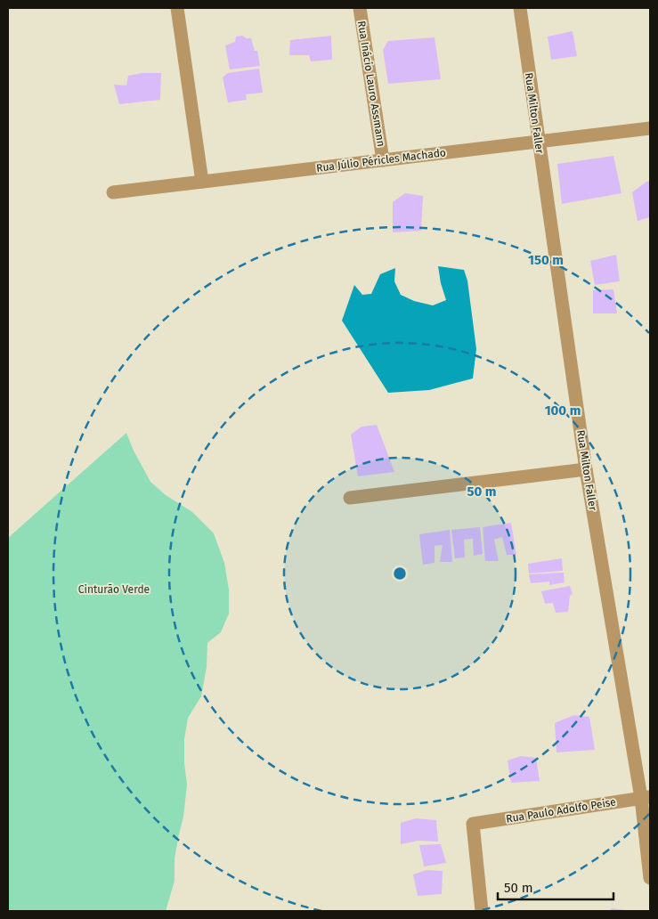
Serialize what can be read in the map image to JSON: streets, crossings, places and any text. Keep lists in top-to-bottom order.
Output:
{
  "streets": {
    "street": [
      "Rua Inácio Lauro Assmann",
      "Rua Milton Faller",
      "Rua Júlio Péricles Machado",
      "Rua Paulo Adolfo Peise"
    ]
  },
  "crossings": [
    ["Rua Inácio Lauro Assmann", "Rua Júlio Péricles Machado"],
    ["Rua Milton Faller", "Rua Júlio Péricles Machado"],
    ["Rua Milton Faller", "Rua Paulo Adolfo Peise"]
  ],
  "parks": ["Cinturão Verde"],
  "scale_bar": "50 m",
  "rings": ["150 m", "100 m", "50 m"]
}
